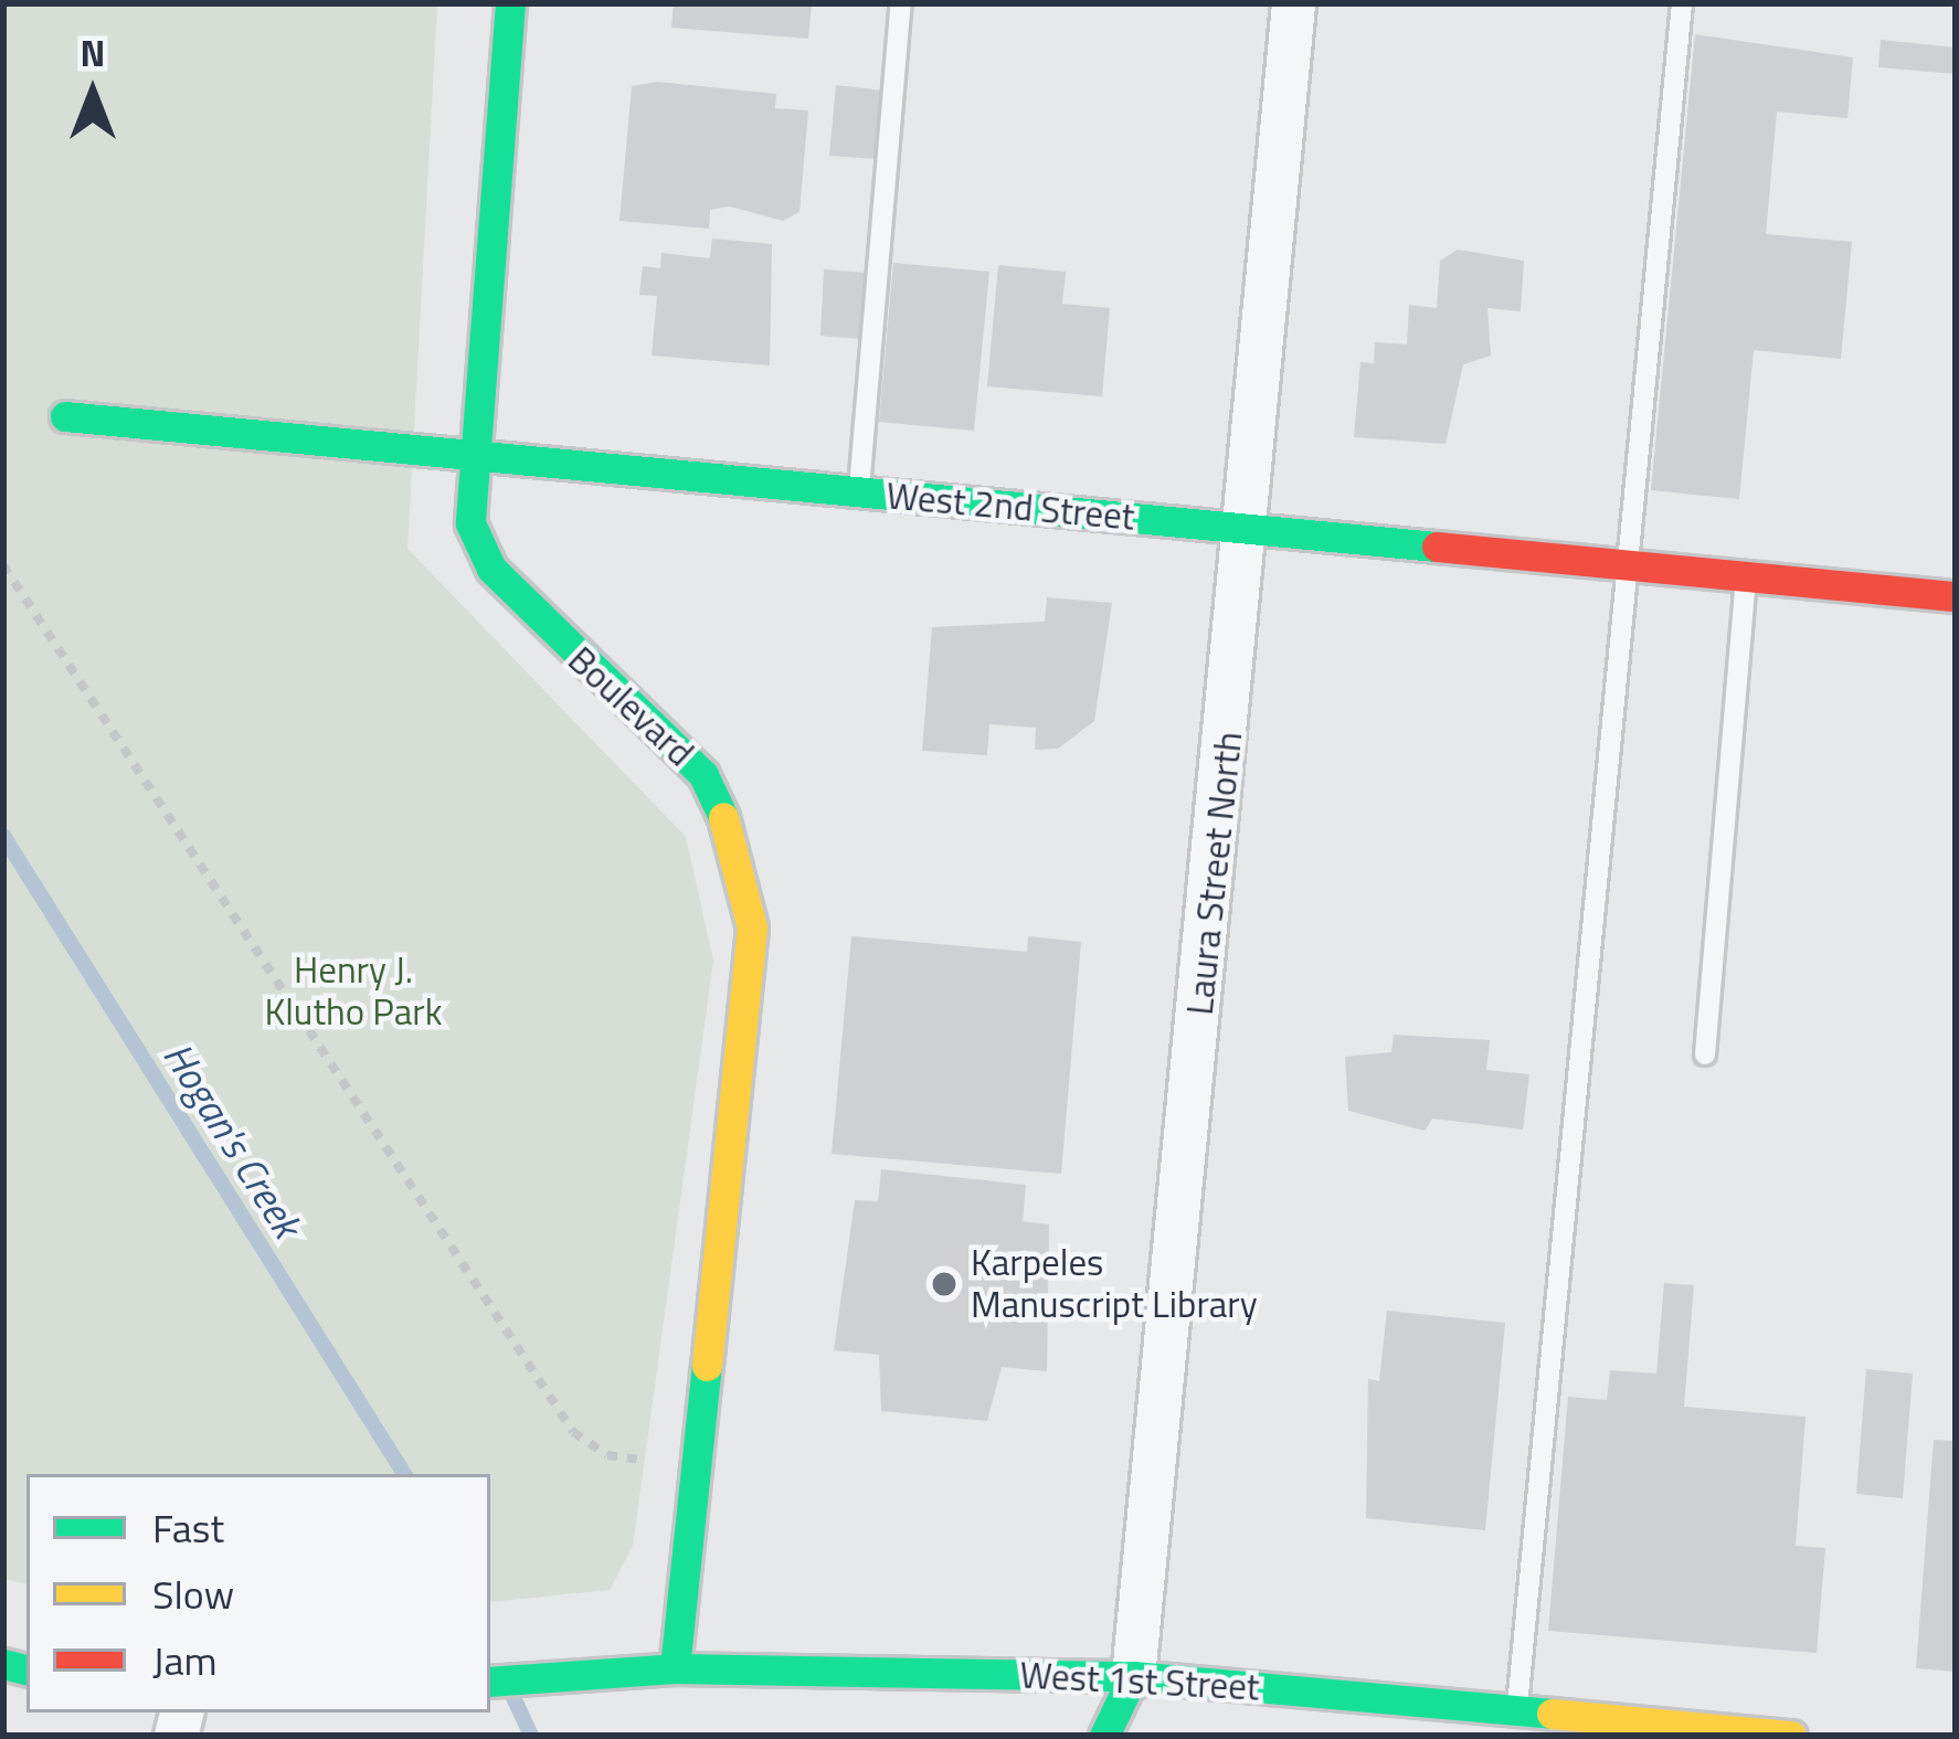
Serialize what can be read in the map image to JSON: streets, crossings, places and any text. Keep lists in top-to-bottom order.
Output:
{
  "streets": {
    "street": [
      "West 2nd Street",
      "Boulevard",
      "Laura Street North",
      "West 1st Street"
    ]
  },
  "crossings": [
    ["West 2nd Street", "Boulevard"],
    ["West 2nd Street", "Laura Street North"],
    ["Boulevard", "West 1st Street"],
    ["Laura Street North", "West 1st Street"]
  ],
  "water": ["Hogan's Creek"],
  "parks": ["Henry J. Klutho Park"],
  "places": ["Karpeles Manuscript Library"],
  "legend": ["Fast", "Slow", "Jam"],
  "north": "top"
}
